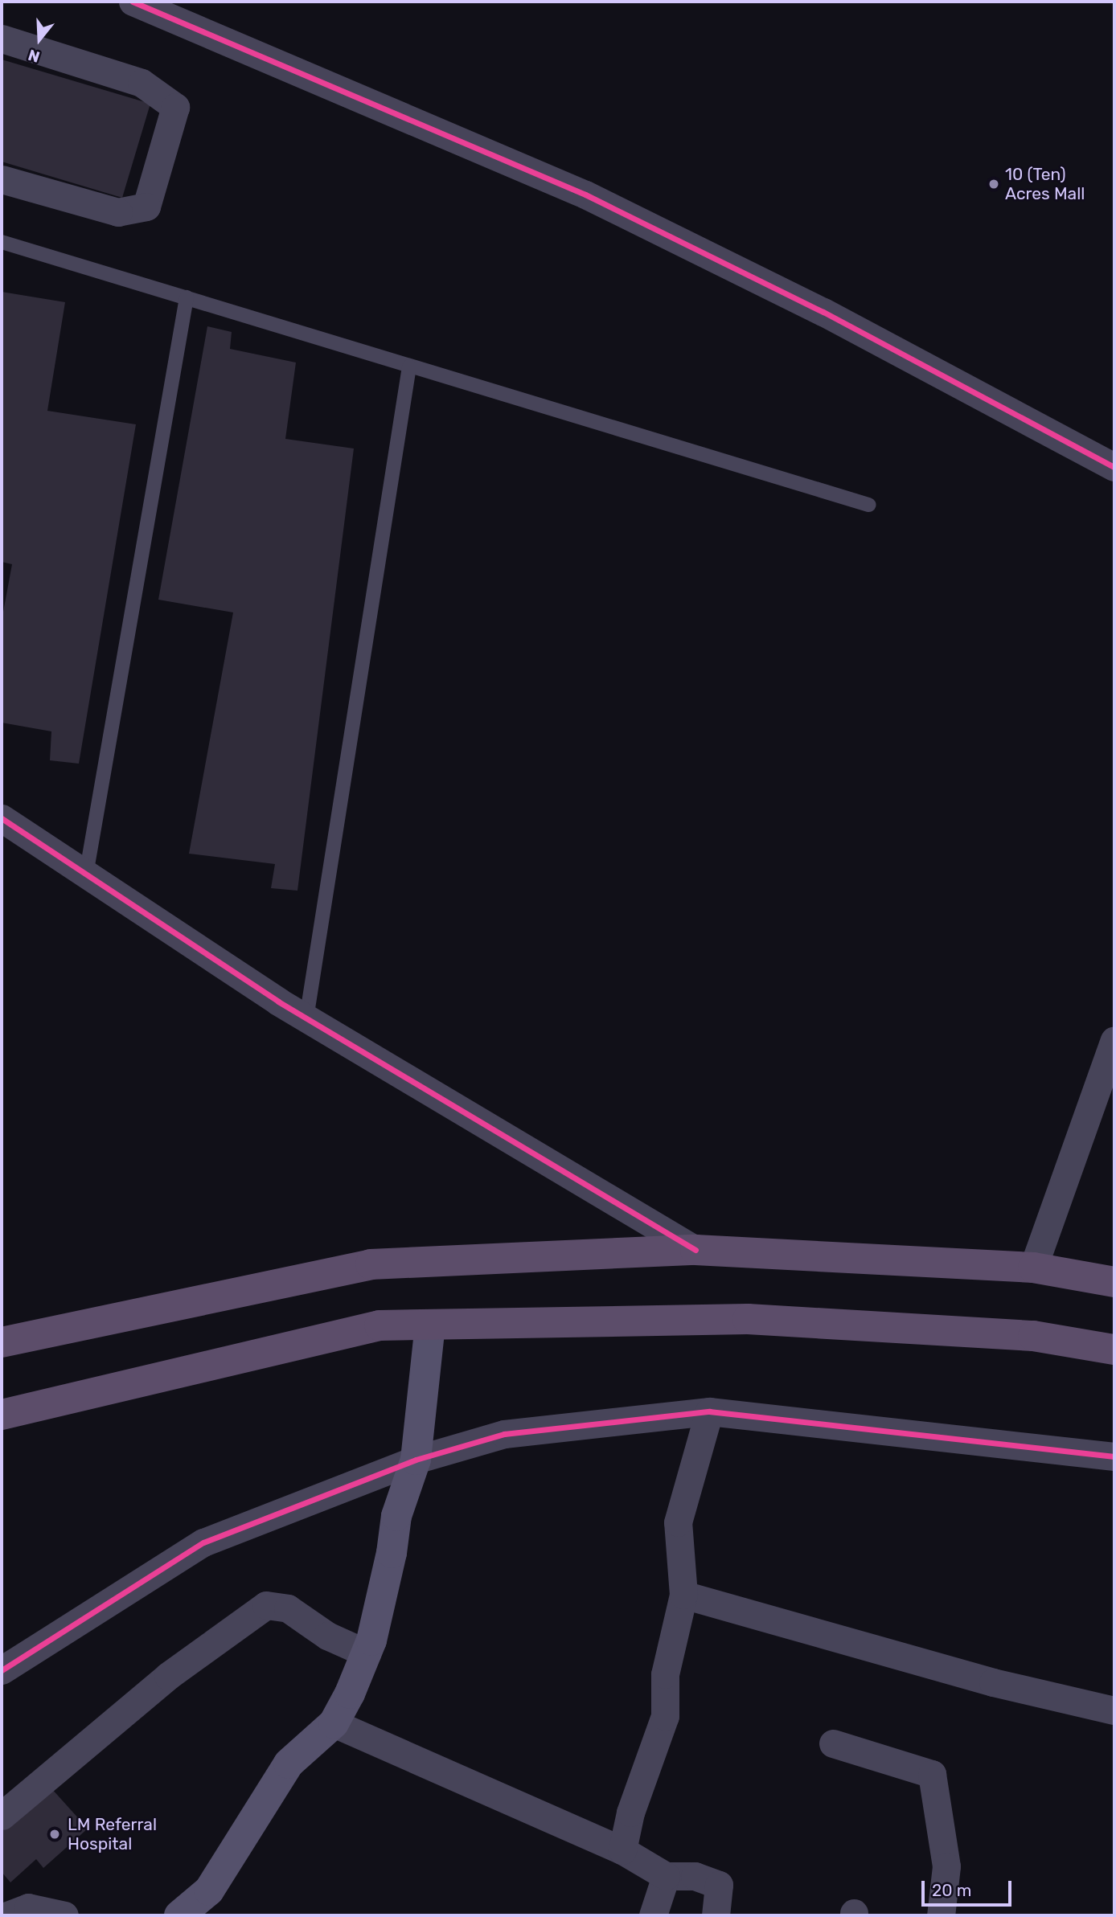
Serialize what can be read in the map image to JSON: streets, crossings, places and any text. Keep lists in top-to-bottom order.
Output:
{
  "places": ["10 (Ten) Acres Mall", "LM Referral Hospital"],
  "scale_bar": "20 m",
  "north": "bottom"
}
